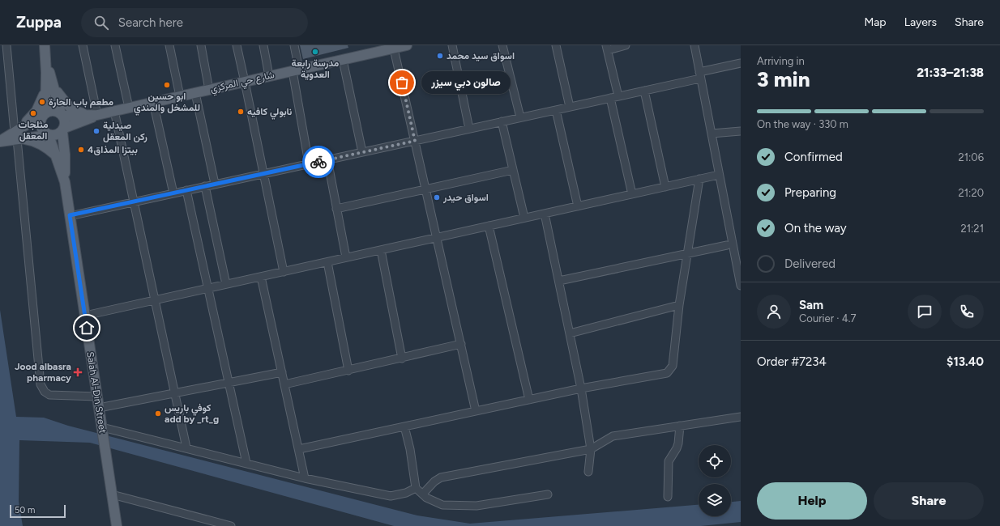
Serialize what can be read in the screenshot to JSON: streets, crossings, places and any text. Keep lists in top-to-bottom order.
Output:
{
  "streets": {
    "main road": ["شارع حي المركزي", "Salah Al-Din Street"]
  },
  "crossings": [
    ["شارع حي المركزي", "Salah Al-Din Street"]
  ],
  "places": {
    "other": [
      "مدرسة رابعة العدوية",
      "اسواق سيد محمد",
      "صالون دبي سيزر",
      "ابو حسين للمشخل والمندي",
      "مطعم باب الحارة",
      "نابولي كافيه",
      "مثلجات المعقل",
      "صيدلية ركن المعقل",
      "بيتزا المذاق4",
      "اسواق حيدر",
      "كوفي باريس add by _rt_g"
    ],
    "health": ["Jood albasra pharmacy"]
  },
  "scale_bar": "50 m",
  "page": {
    "header": "Zuppa",
    "search": "Search here",
    "nav": ["Map", "Layers", "Share"],
    "heading": ["3 min", "Arriving in", "21:33–21:38"],
    "panel": [
      "Sam",
      "Courier · 4.7",
      "Order #7234",
      "$13.40"
    ],
    "bubble": "صالون دبي سيزر",
    "bar": "On the way · 330 m",
    "list": [
      ["Confirmed", "21:06"],
      ["Preparing", "21:20"],
      ["On the way", "21:21"],
      "Delivered"
    ],
    "buttons": ["Help", "Share"],
    "scale": "50 m"
  }
}
